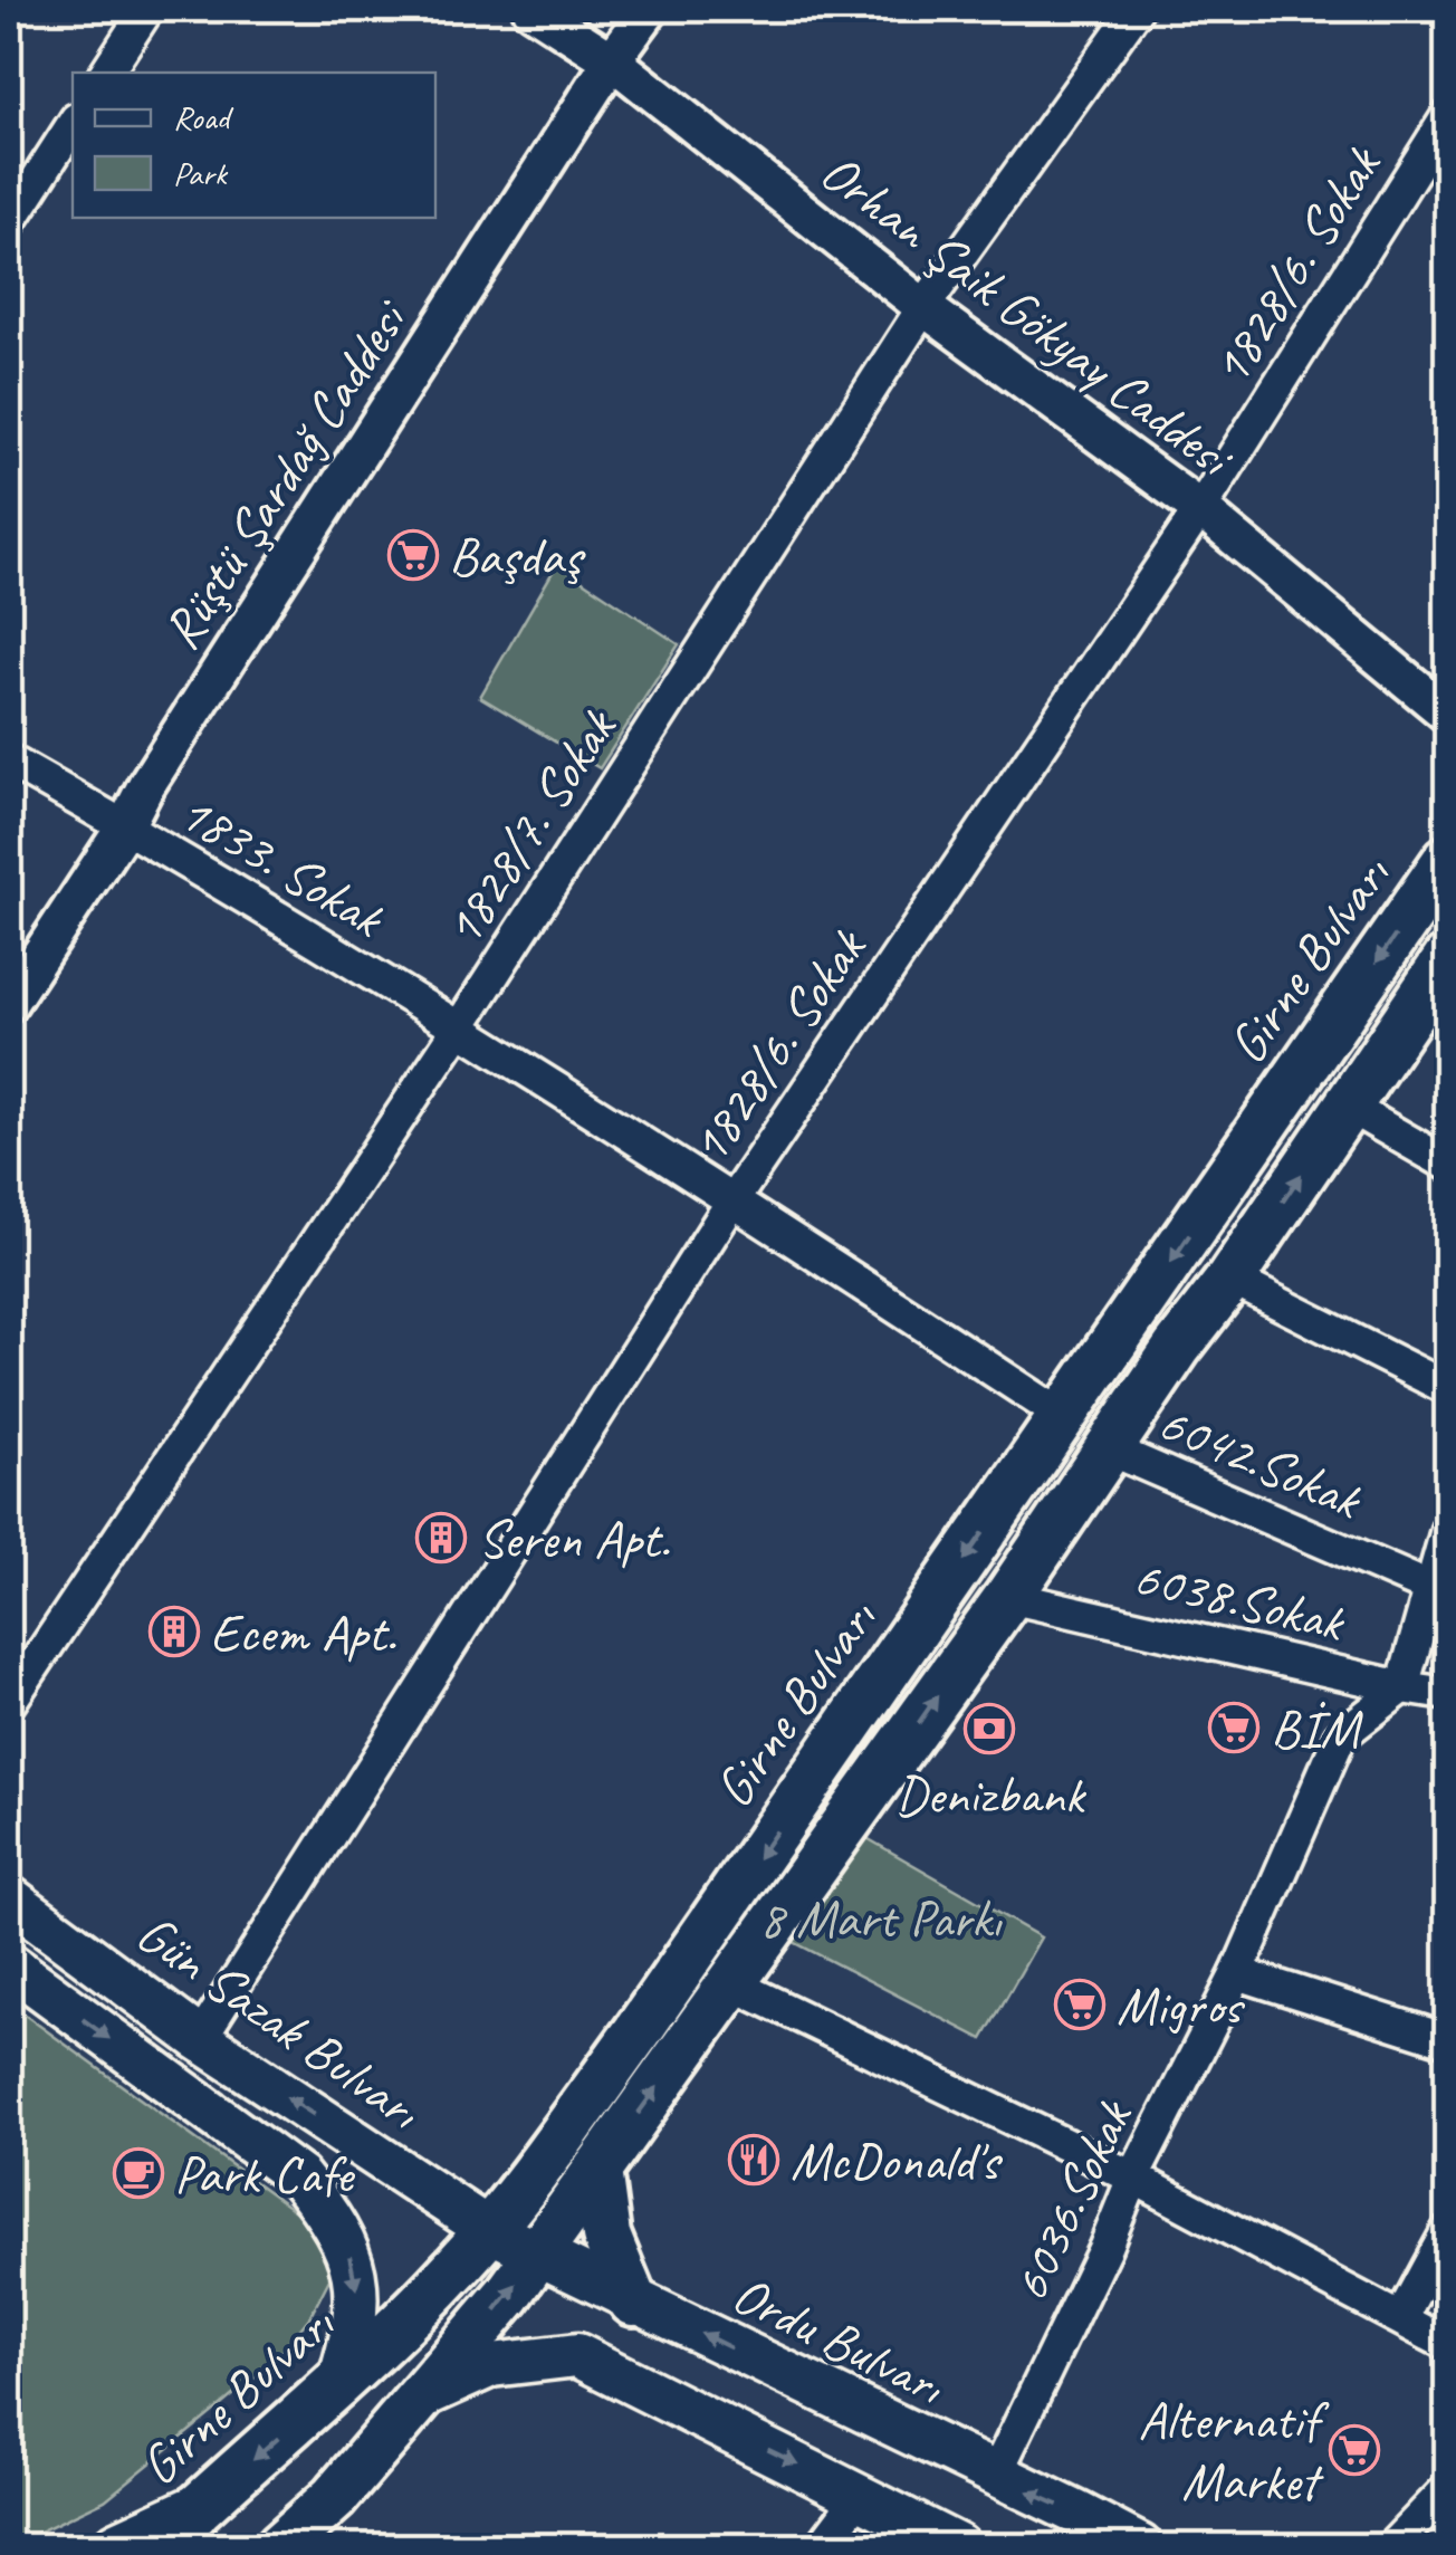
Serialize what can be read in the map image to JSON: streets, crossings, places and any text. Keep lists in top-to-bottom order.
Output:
{
  "streets": {
    "main road": ["Girne Bulvarı", "Gün Sazak Bulvarı", "Ordu Bulvarı"],
    "street": [
      "1828/6. Sokak",
      "Orhan Şaik Gökyay Caddesi",
      "Rüştü Şardağ Caddesi",
      "1828/7. Sokak",
      "1833. Sokak",
      "6042.Sokak",
      "6038.Sokak",
      "6036.Sokak"
    ]
  },
  "crossings": [
    ["1828/6. Sokak", "Orhan Şaik Gökyay Caddesi"],
    ["1828/6. Sokak", "1833. Sokak"],
    ["1828/6. Sokak", "Gün Sazak Bulvarı"],
    ["Orhan Şaik Gökyay Caddesi", "Rüştü Şardağ Caddesi"],
    ["Orhan Şaik Gökyay Caddesi", "1828/7. Sokak"],
    ["Rüştü Şardağ Caddesi", "1833. Sokak"],
    ["1828/7. Sokak", "1833. Sokak"],
    ["1833. Sokak", "Girne Bulvarı"],
    ["Girne Bulvarı", "Gün Sazak Bulvarı"],
    ["Girne Bulvarı", "Ordu Bulvarı"],
    ["6038.Sokak", "6036.Sokak"],
    ["Gün Sazak Bulvarı", "Ordu Bulvarı"],
    ["6036.Sokak", "Ordu Bulvarı"]
  ],
  "one_way": ["Gün Sazak Bulvarı"],
  "parks": ["8 Mart Parkı"],
  "places": {
    "supermarket": [
      "Başdaş",
      "BİM",
      "Migros",
      "Alternatif Market"
    ],
    "building": ["Seren Apt.", "Ecem Apt."],
    "bank": ["Denizbank"],
    "restaurant": ["McDonald's"],
    "cafe": ["Park Cafe"]
  },
  "legend": ["Road", "Park"]
}
